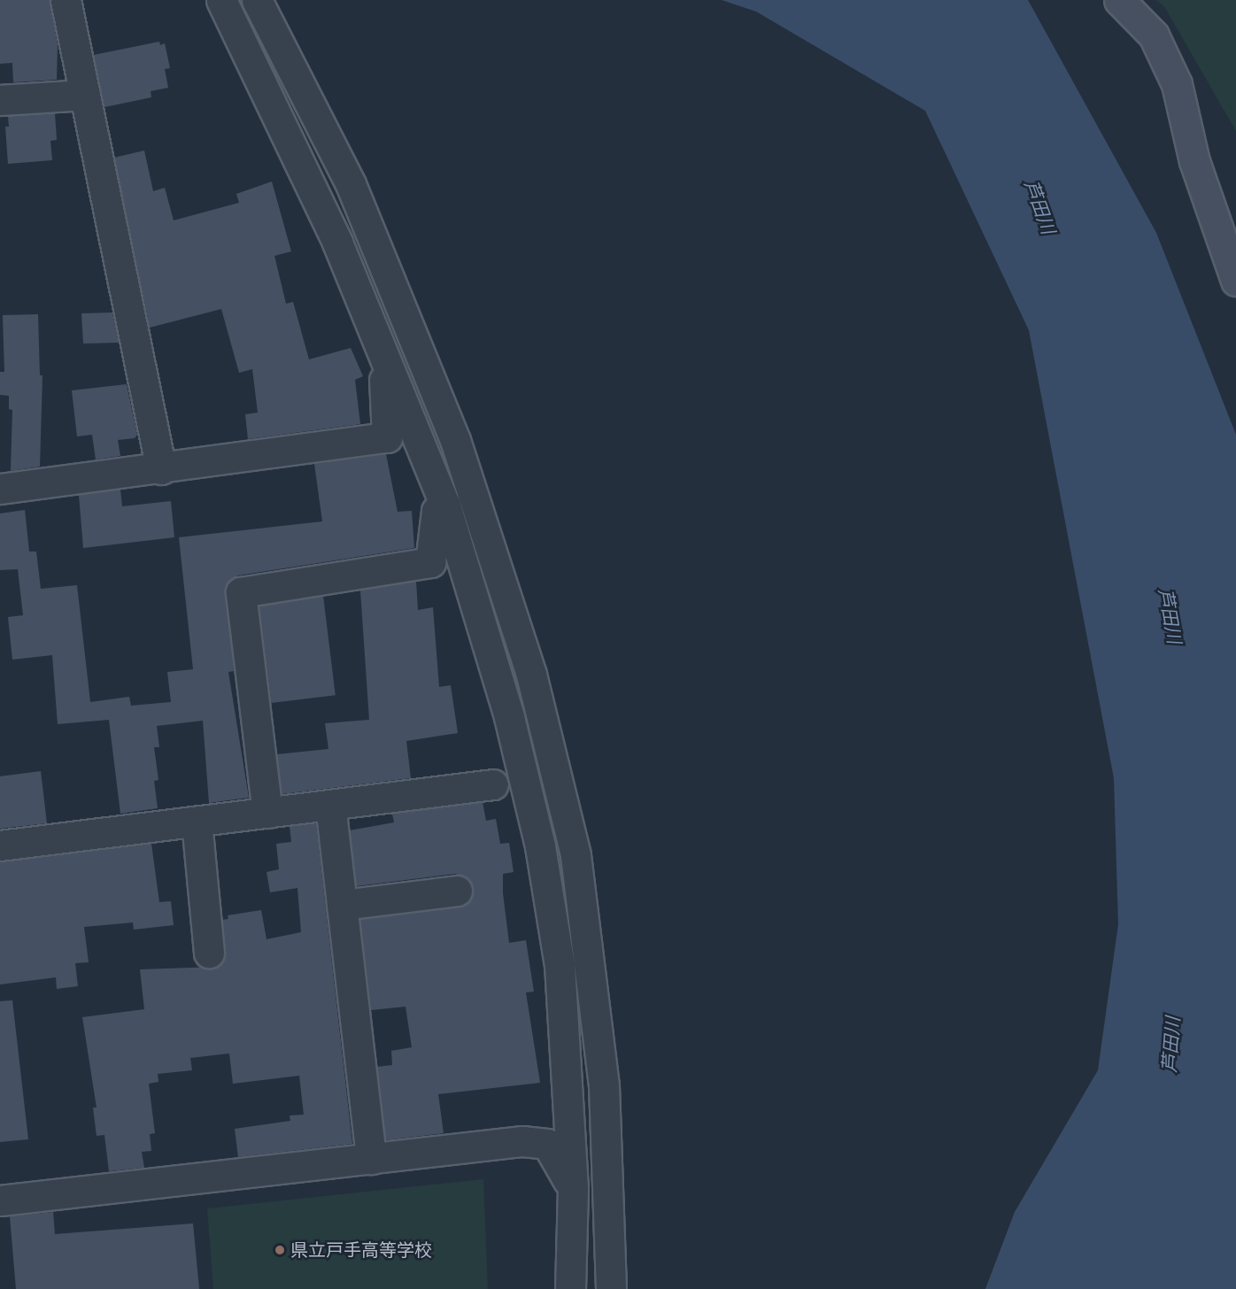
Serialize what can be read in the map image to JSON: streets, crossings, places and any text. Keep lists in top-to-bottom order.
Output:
{
  "water": ["芦田川"],
  "places": ["県立戸手高等学校"]
}
